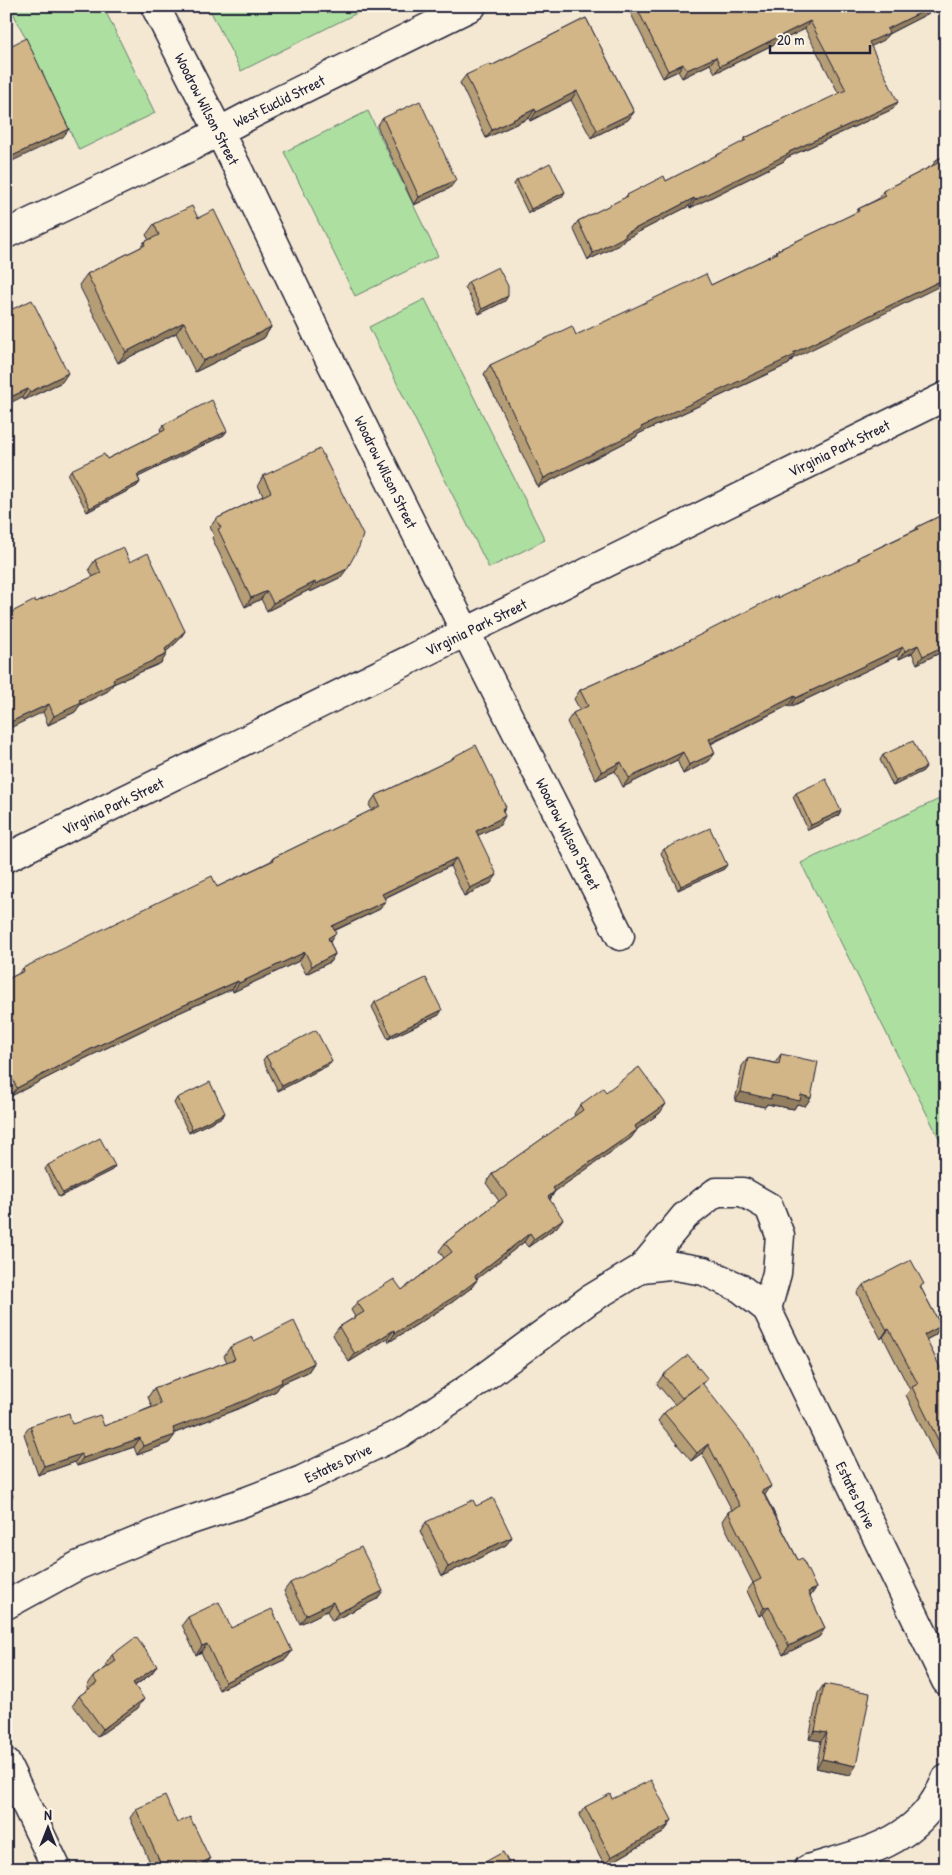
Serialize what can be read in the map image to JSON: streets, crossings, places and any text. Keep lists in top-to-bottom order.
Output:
{
  "streets": {
    "street": [
      "West Euclid Street",
      "Woodrow Wilson Street",
      "Virginia Park Street",
      "Estates Drive"
    ]
  },
  "crossings": [
    ["West Euclid Street", "Woodrow Wilson Street"],
    ["Woodrow Wilson Street", "Virginia Park Street"]
  ],
  "scale_bar": "20 m",
  "north": "top"
}
